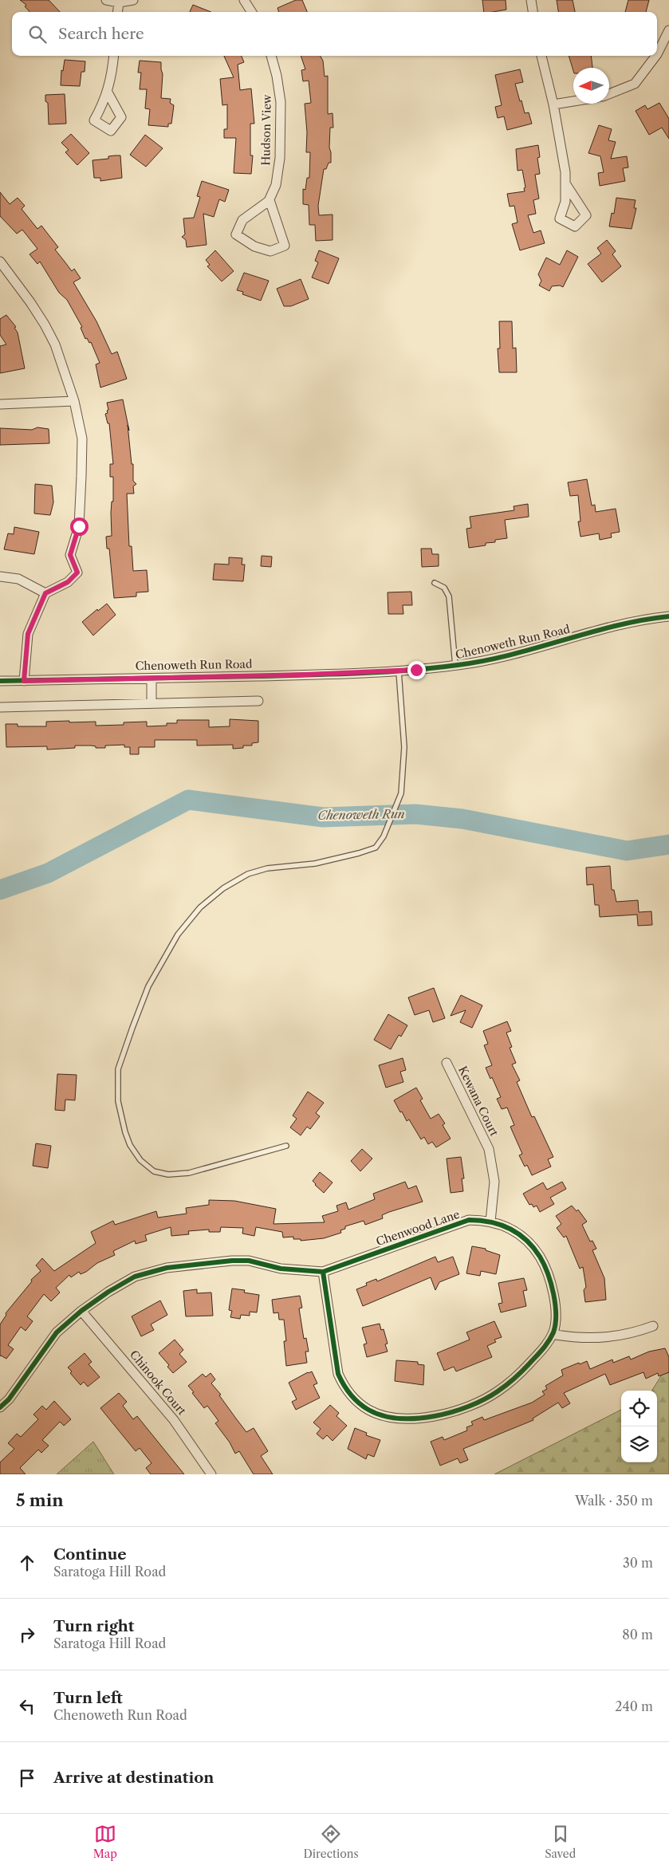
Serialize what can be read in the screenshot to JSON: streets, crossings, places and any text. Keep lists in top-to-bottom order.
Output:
{
  "streets": {
    "street": [
      "Hudson View",
      "Chenoweth Run Road",
      "Kewana Court",
      "Chenwood Lane",
      "Chinook Court"
    ]
  },
  "crossings": [
    ["Kewana Court", "Chenwood Lane"],
    ["Chenwood Lane", "Chinook Court"]
  ],
  "water": ["Chenoweth Run"],
  "north": "left",
  "page": {
    "search": "Search here",
    "heading": ["5 min", "Walk · 350 m"],
    "list": [
      ["Continue", "Saratoga Hill Road", "30 m"],
      ["Turn right", "Saratoga Hill Road", "80 m"],
      ["Turn left", "Chenoweth Run Road", "240 m"],
      "Arrive at destination"
    ],
    "nav": ["Map", "Directions", "Saved"]
  }
}
